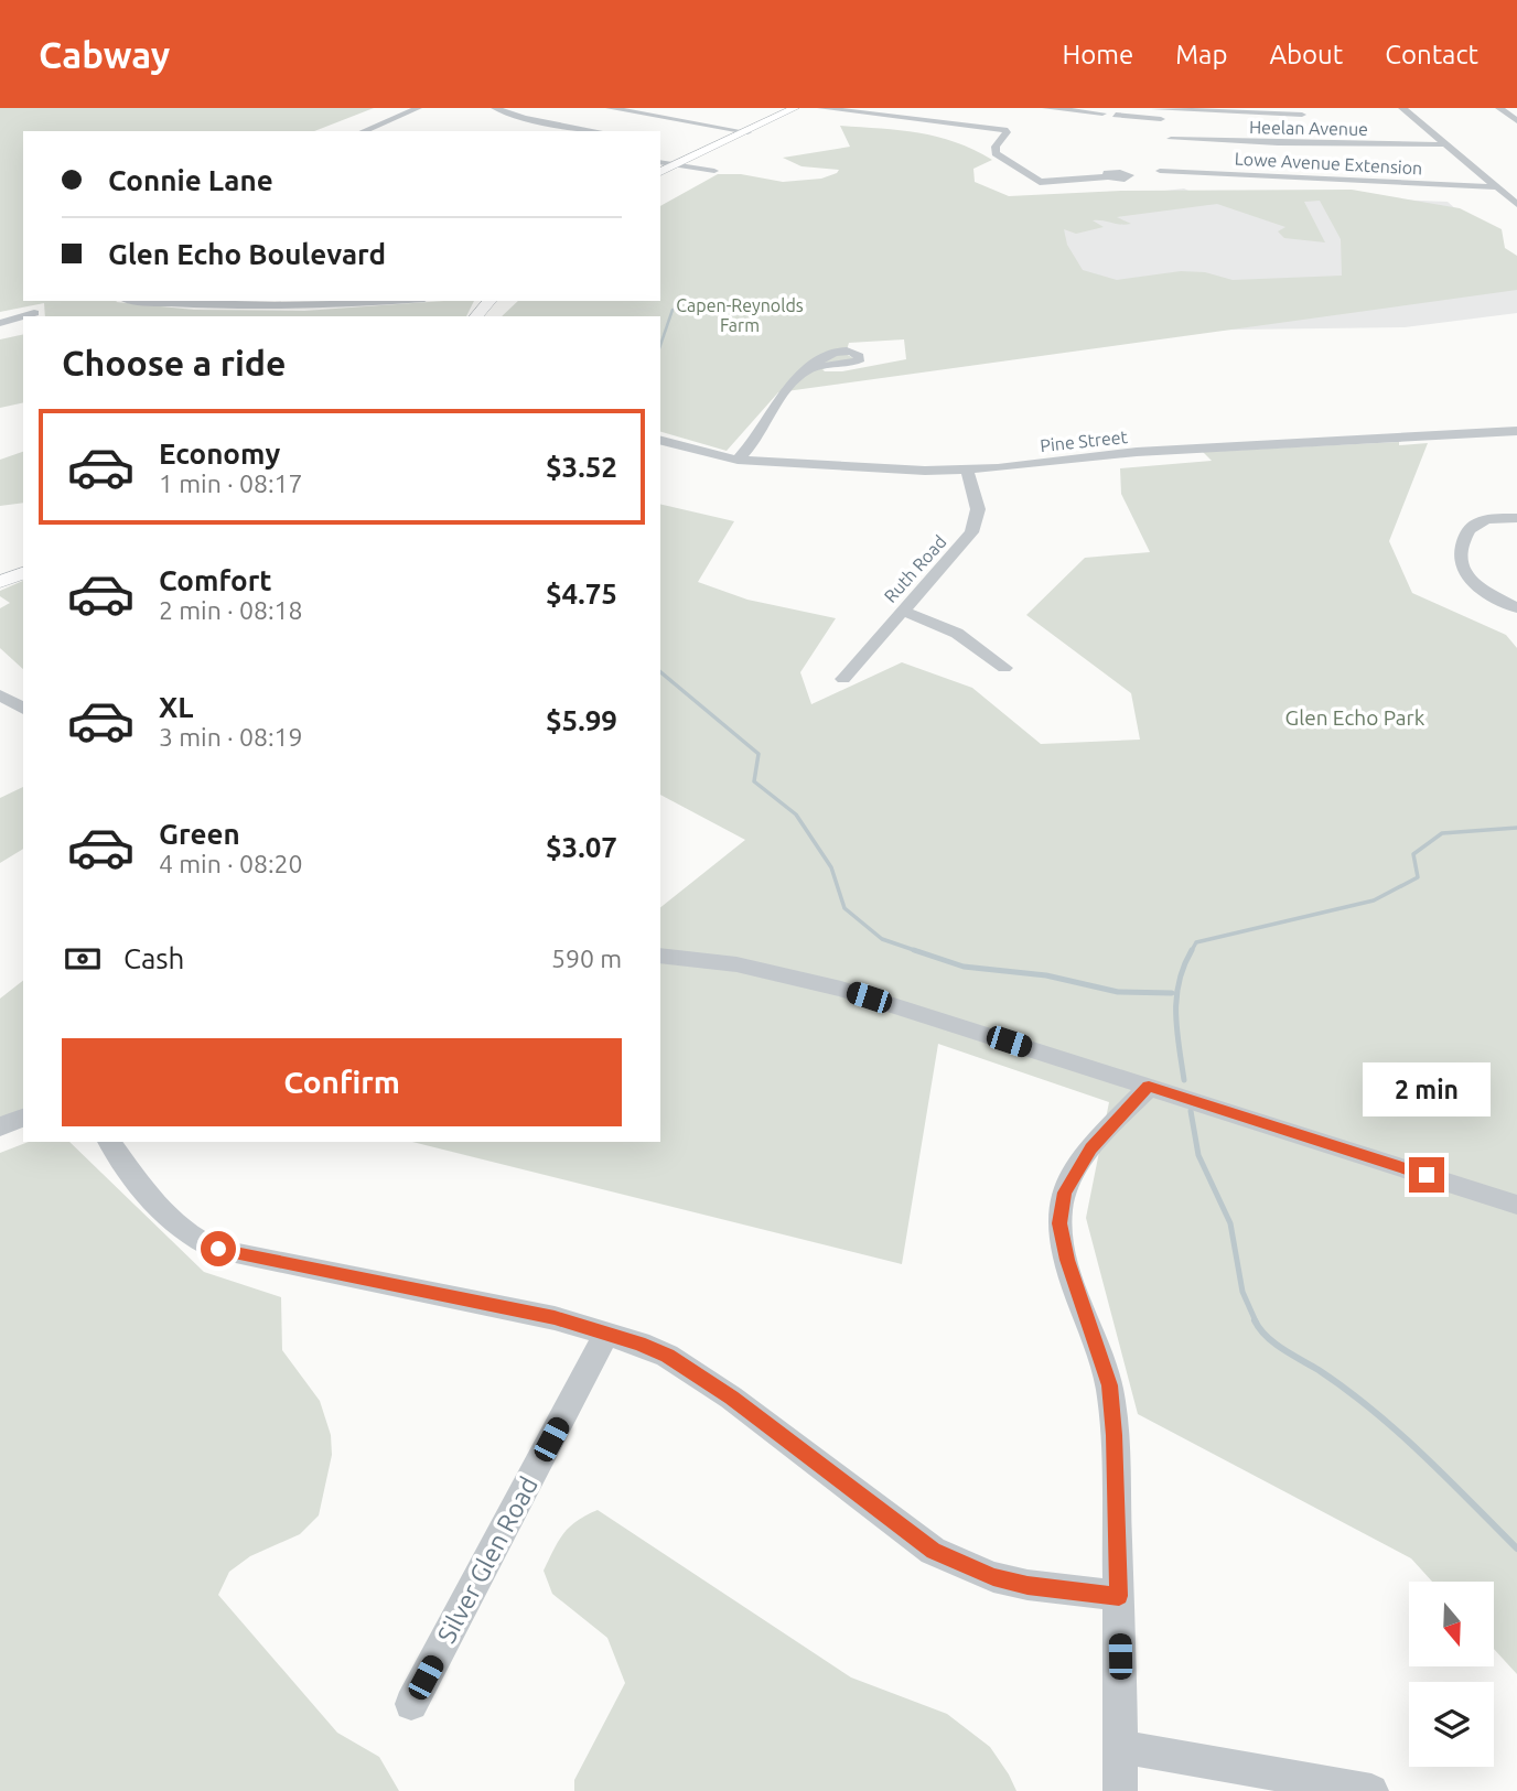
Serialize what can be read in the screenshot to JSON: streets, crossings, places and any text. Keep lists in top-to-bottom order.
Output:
{
  "streets": {
    "street": [
      "Heelan Avenue",
      "Lowe Avenue Extension",
      "Pine Street",
      "Ruth Road",
      "Silver Glen Road"
    ]
  },
  "crossings": [
    ["Pine Street", "Ruth Road"]
  ],
  "parks": ["Capen-Reynolds Farm", "Glen Echo Park"],
  "north": "bottom",
  "page": {
    "header": "Cabway",
    "nav": [
      "Home",
      "Map",
      "About",
      "Contact"
    ],
    "banner": ["Connie Lane", "Glen Echo Boulevard"],
    "heading": "Choose a ride",
    "list": [
      {
        "name": "Economy",
        "note": "1 min · 08:17",
        "value": "$3.52"
      },
      {
        "name": "Comfort",
        "note": "2 min · 08:18",
        "value": "$4.75"
      },
      {
        "name": "XL",
        "note": "3 min · 08:19",
        "value": "$5.99"
      },
      {
        "name": "Green",
        "note": "4 min · 08:20",
        "value": "$3.07"
      }
    ],
    "pay": ["Cash", "590 m"],
    "buttons": "Confirm",
    "bubble": "2 min"
  }
}
